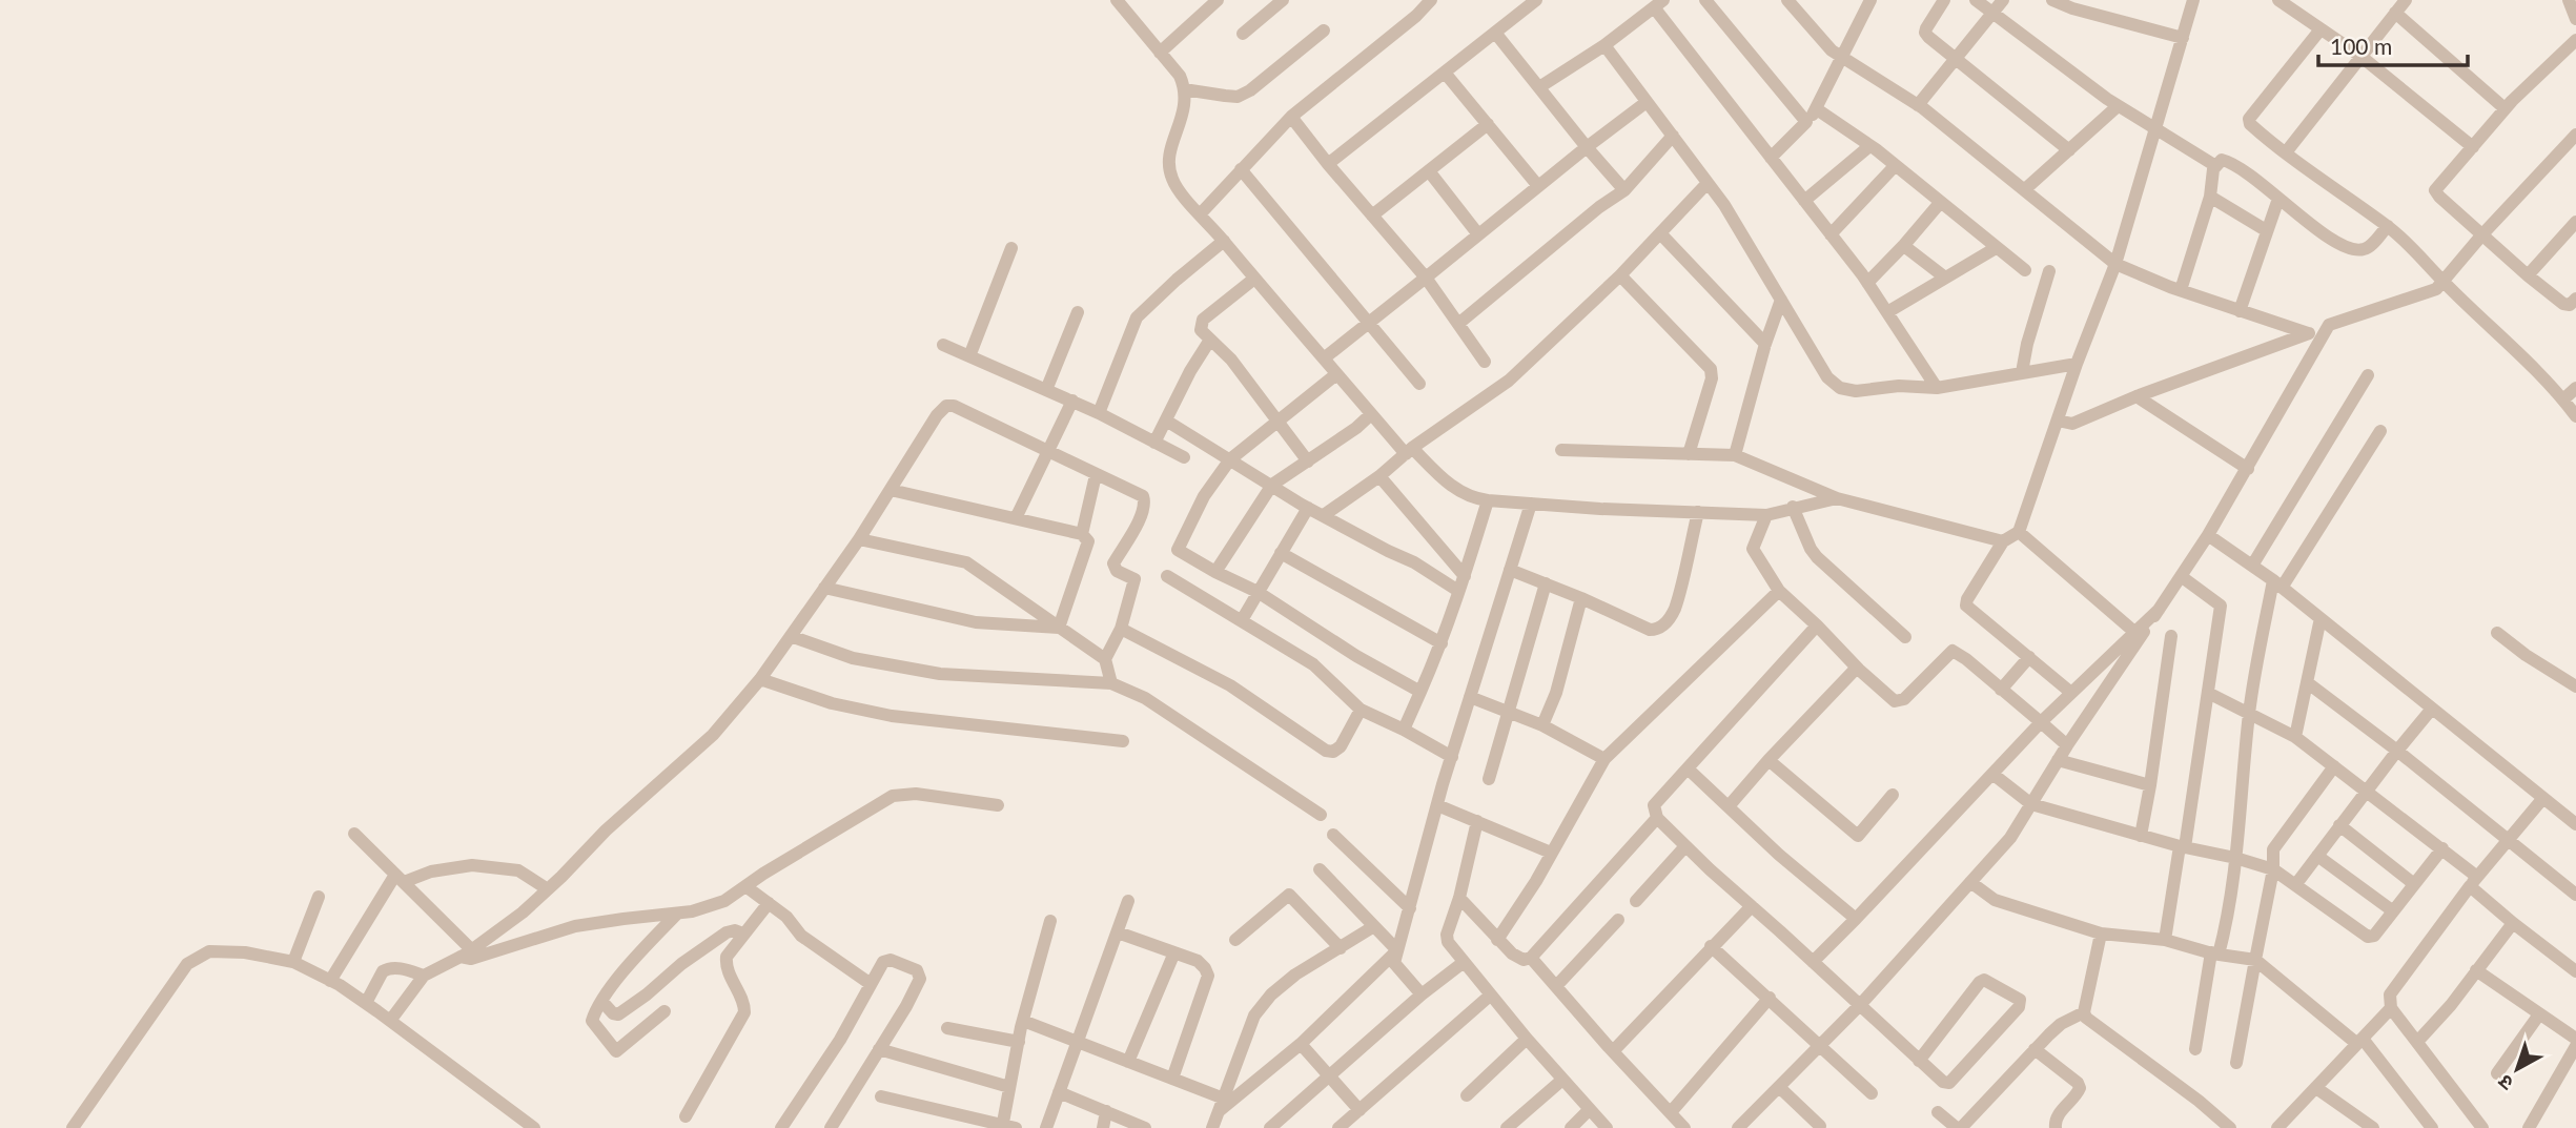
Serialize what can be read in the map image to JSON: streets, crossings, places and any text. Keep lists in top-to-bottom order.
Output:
{
  "scale_bar": "100 m",
  "north": "bottom left"
}
